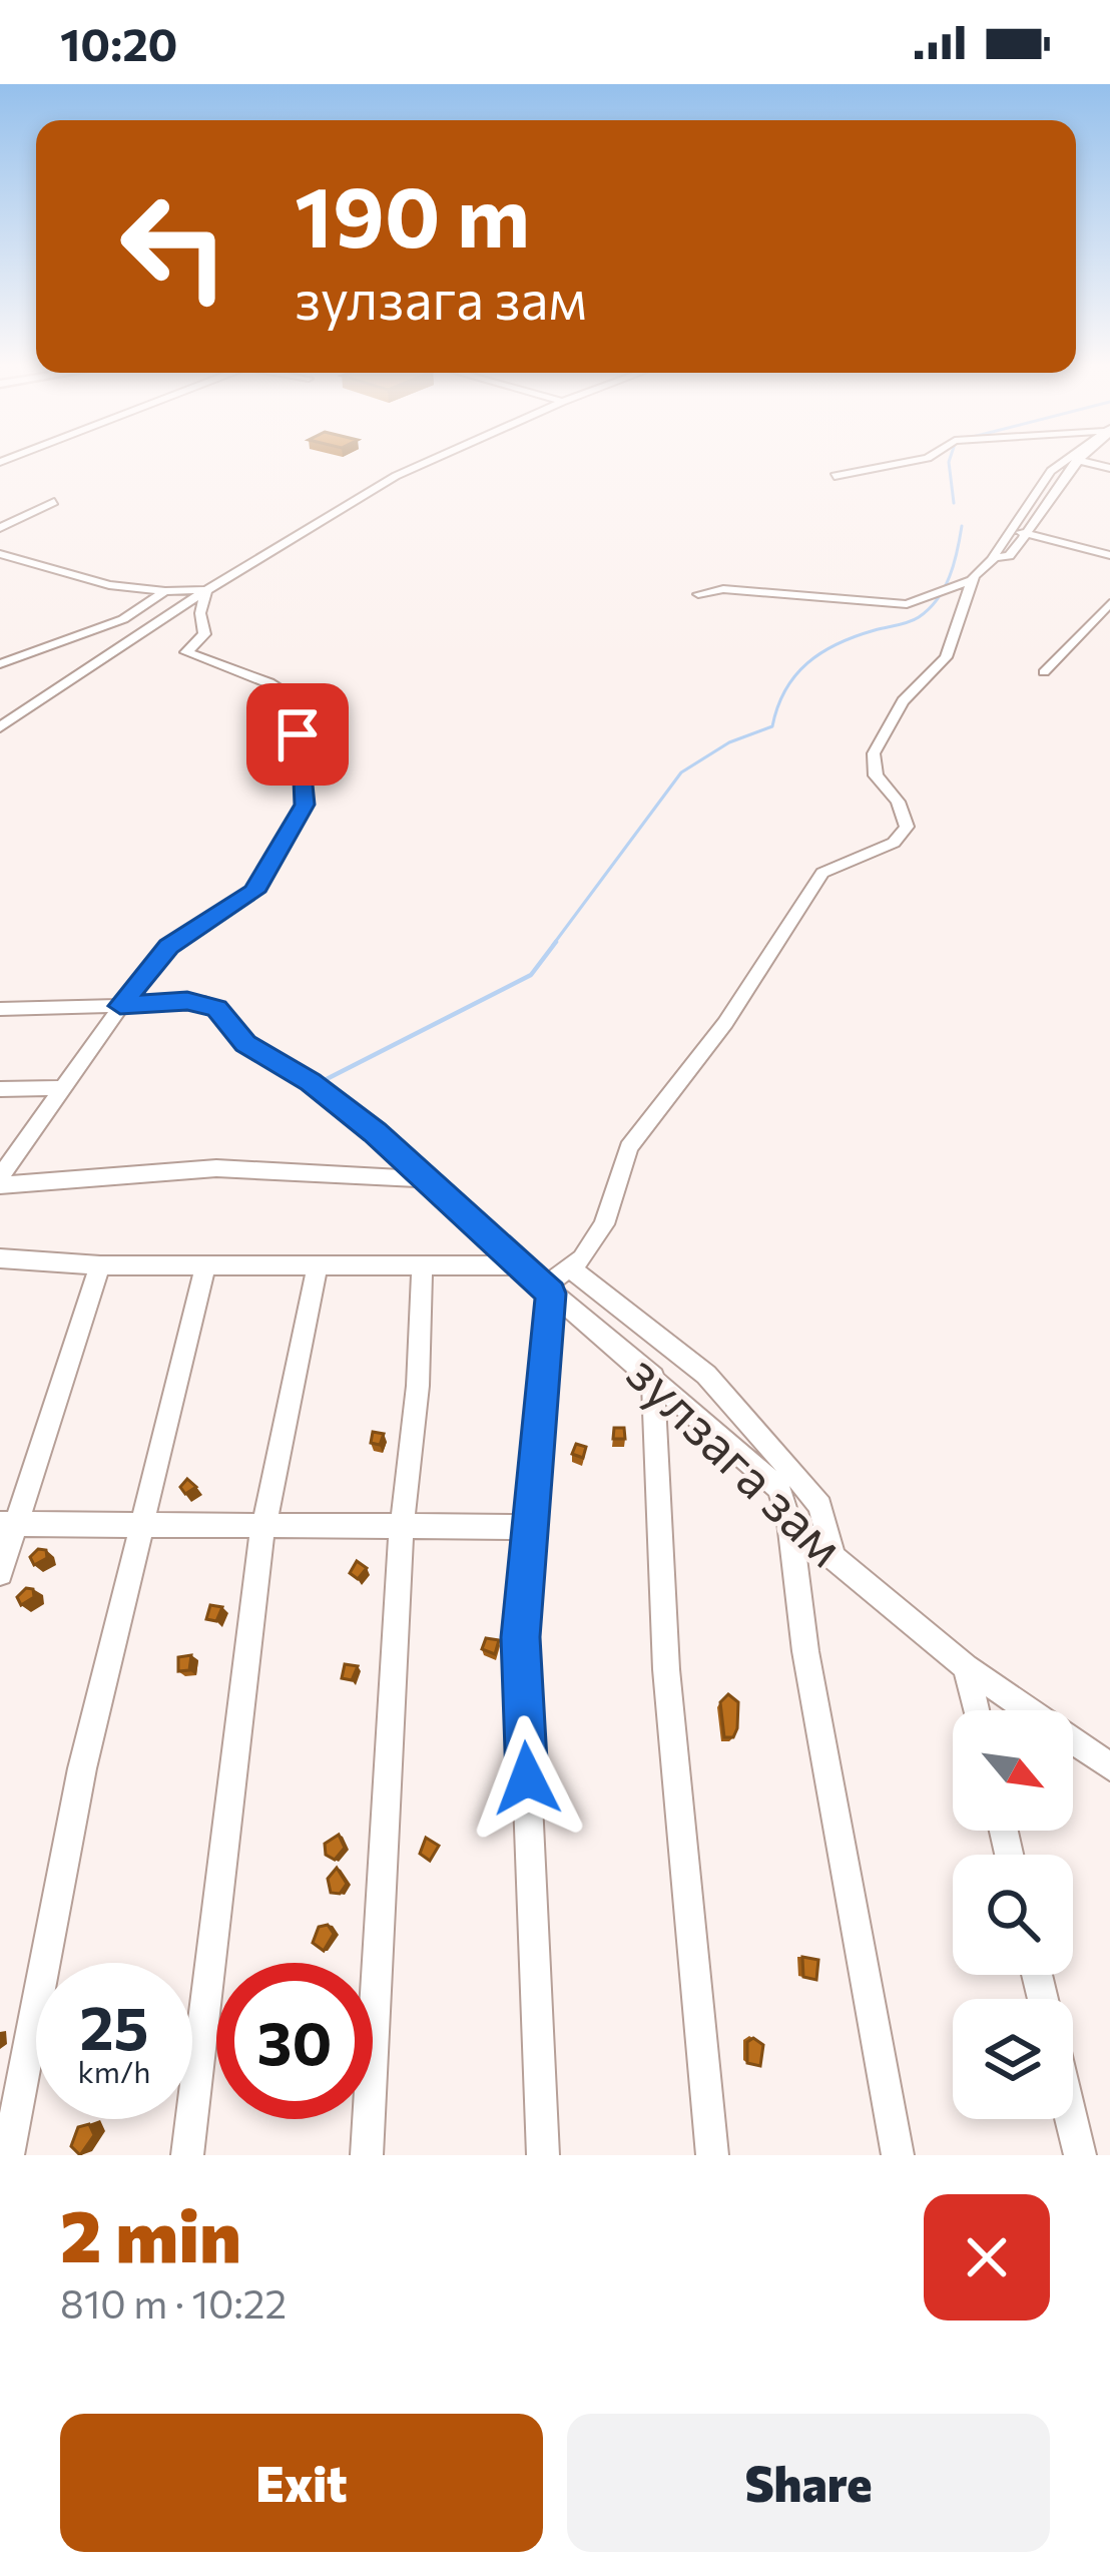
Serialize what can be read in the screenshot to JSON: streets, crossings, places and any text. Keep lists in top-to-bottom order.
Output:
{
  "streets": {
    "street": ["зулзага зам"]
  },
  "north": "bottom right",
  "page": {
    "status": "10:20",
    "turn": ["190 m", "зулзага зам"],
    "speed": "25 km/h",
    "limit": "30",
    "heading": ["2 min", "810 m · 10:22"],
    "buttons": ["Exit", "Share"]
  }
}
